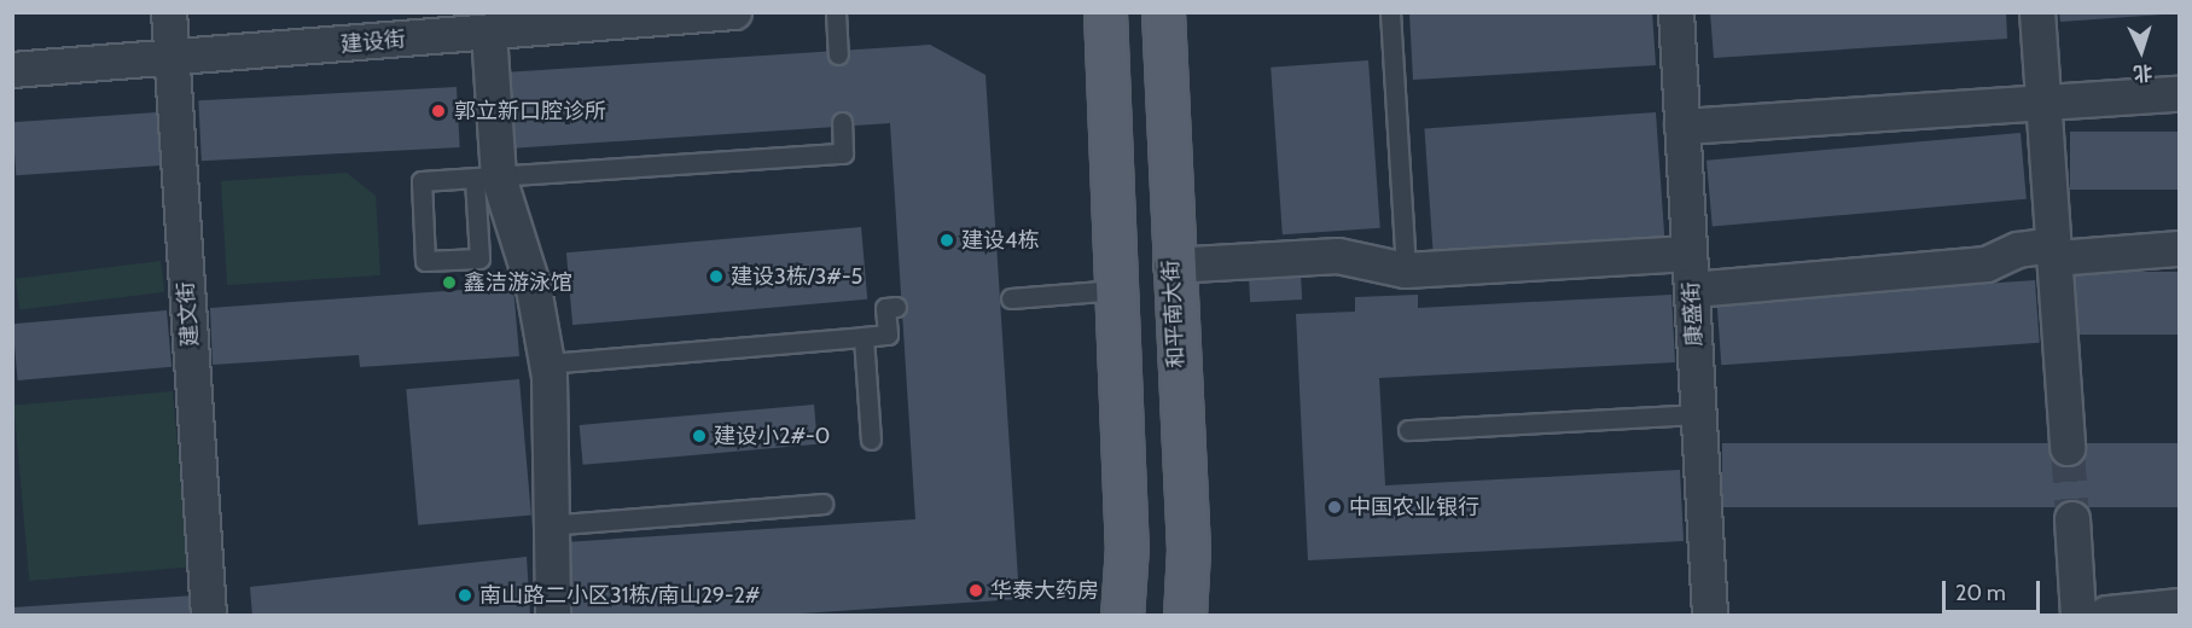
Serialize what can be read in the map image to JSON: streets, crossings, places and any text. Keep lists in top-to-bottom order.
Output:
{
  "streets": {
    "main road": ["和平南大街"],
    "street": ["建设街", "建文街", "康盛街"]
  },
  "crossings": [
    ["建设街", "建文街"]
  ],
  "places": [
    "郭立新口腔诊所",
    "建设4栋",
    "建设3栋/3#-5",
    "鑫洁游泳馆",
    "建设小2#-0",
    "中国农业银行",
    "华泰大药房",
    "南山路二小区31栋/南山29-2#"
  ],
  "scale_bar": "20 m",
  "north": "bottom"
}
